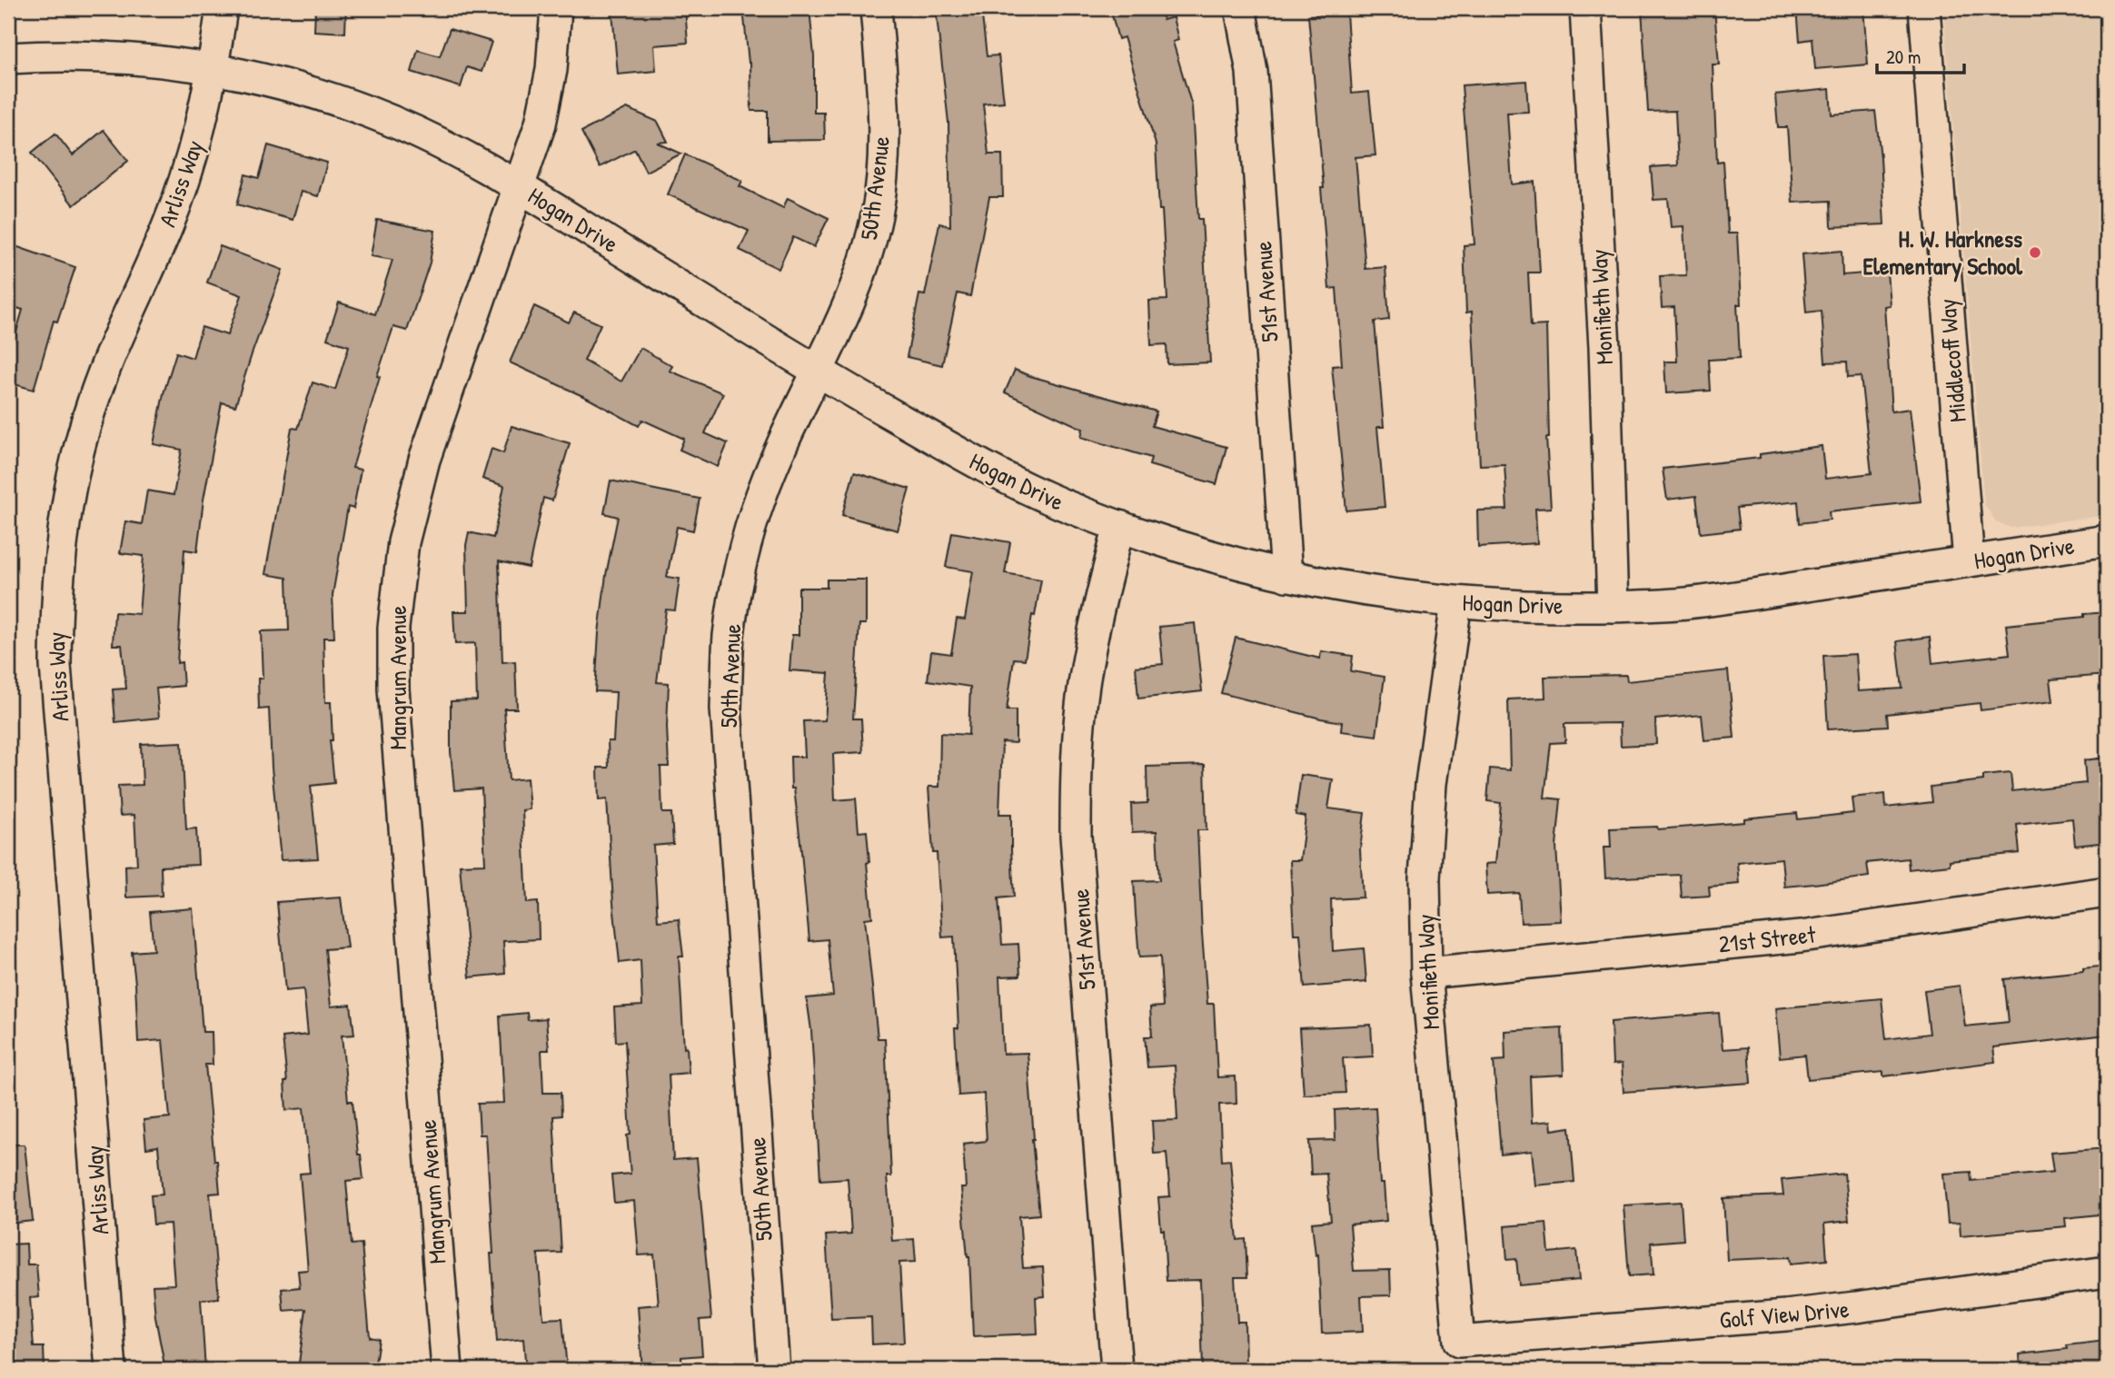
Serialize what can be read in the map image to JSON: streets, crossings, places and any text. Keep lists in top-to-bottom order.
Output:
{
  "streets": {
    "street": [
      "Arliss Way",
      "50th Avenue",
      "Hogan Drive",
      "51st Avenue",
      "Monifieth Way",
      "Middlecoff Way",
      "Mangrum Avenue",
      "21st Street",
      "Golf View Drive"
    ]
  },
  "crossings": [
    ["Arliss Way", "Hogan Drive"],
    ["50th Avenue", "Hogan Drive"],
    ["Hogan Drive", "51st Avenue"],
    ["Hogan Drive", "Monifieth Way"],
    ["Hogan Drive", "Middlecoff Way"],
    ["Hogan Drive", "Mangrum Avenue"],
    ["Monifieth Way", "21st Street"],
    ["Monifieth Way", "Golf View Drive"]
  ],
  "places": ["H. W. Harkness Elementary School"],
  "scale_bar": "20 m"
}
